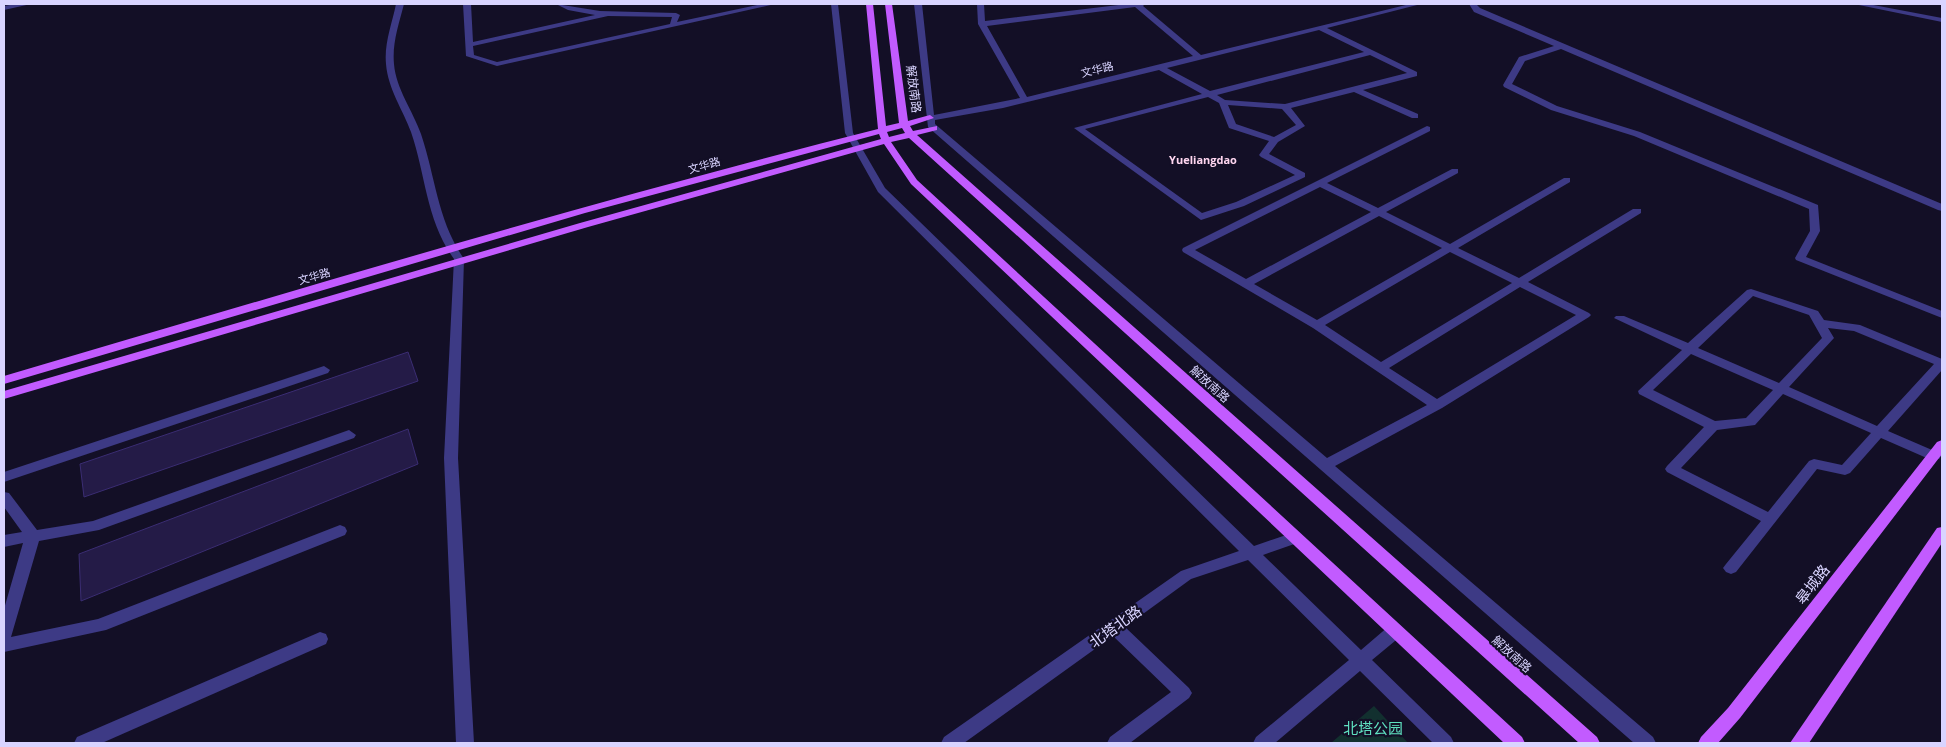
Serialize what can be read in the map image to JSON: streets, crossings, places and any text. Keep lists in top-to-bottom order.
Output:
{
  "streets": {
    "main road": ["文华路", "解放南路", "皋城路"],
    "street": ["北塔北路"]
  },
  "crossings": [
    ["文华路", "解放南路"]
  ],
  "districts": ["Yueliangdao"],
  "parks": ["北塔公园"]
}
